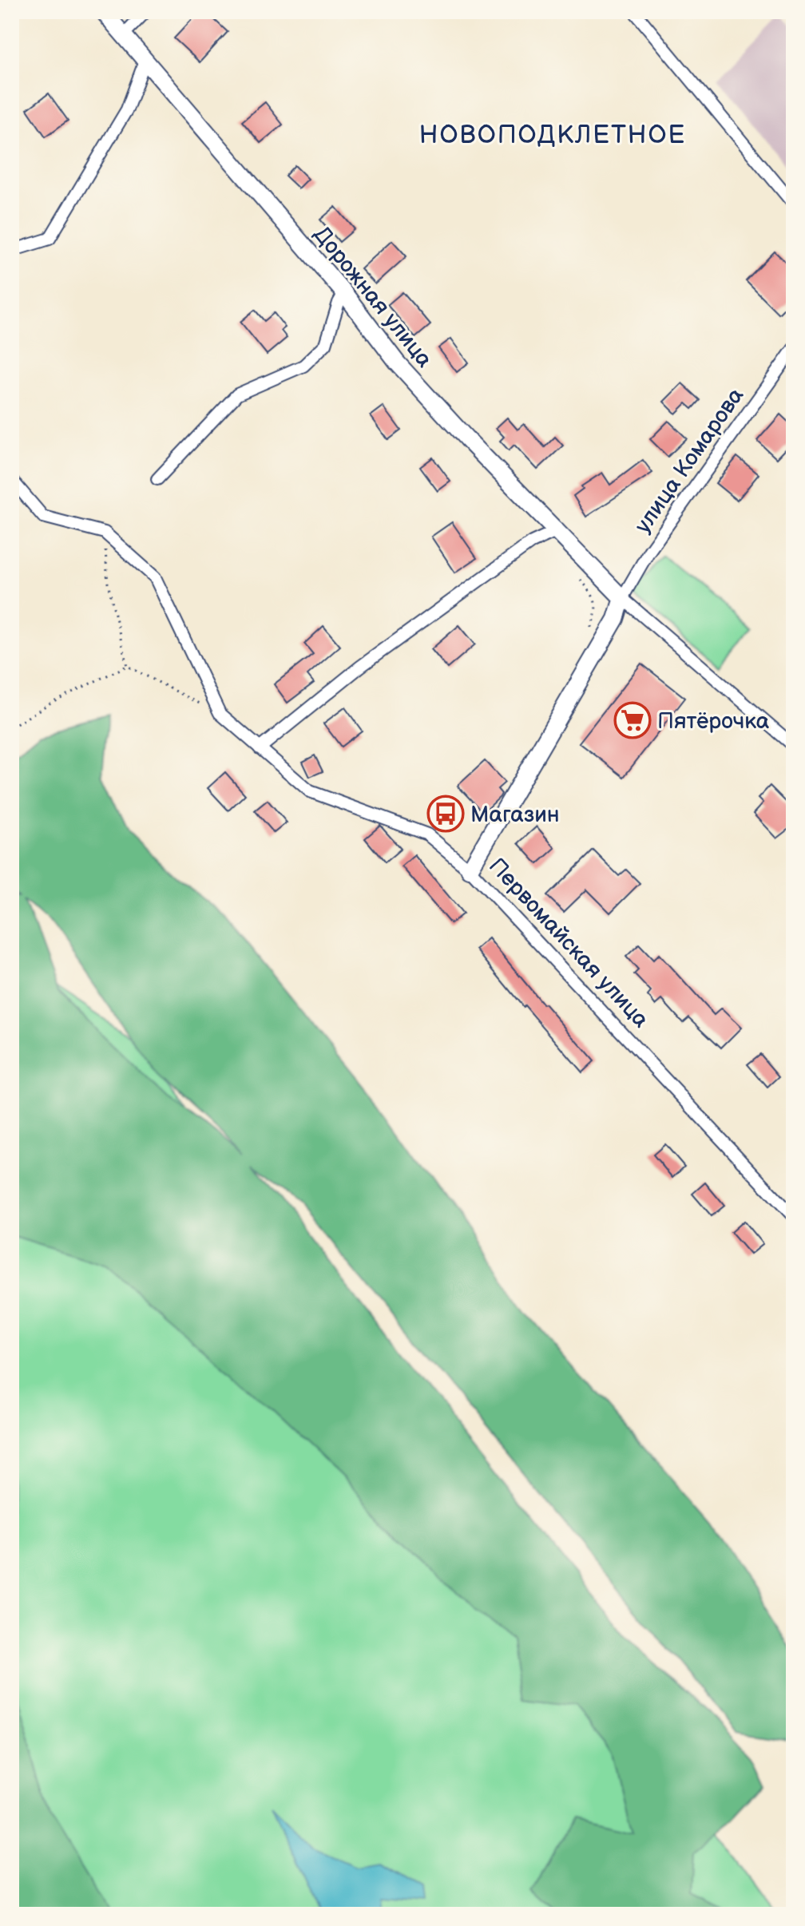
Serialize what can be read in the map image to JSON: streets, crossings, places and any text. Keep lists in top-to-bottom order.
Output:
{
  "streets": {
    "street": ["Дорожная улица", "улица Комарова", "Первомайская улица"]
  },
  "crossings": [
    ["Дорожная улица", "улица Комарова"],
    ["Дорожная улица", "Первомайская улица"],
    ["улица Комарова", "Первомайская улица"]
  ],
  "districts": ["НОВОПОДКЛЕТНОЕ"],
  "places": {
    "supermarket": ["Пятёрочка"],
    "bus stop": ["Магазин"]
  }
}
